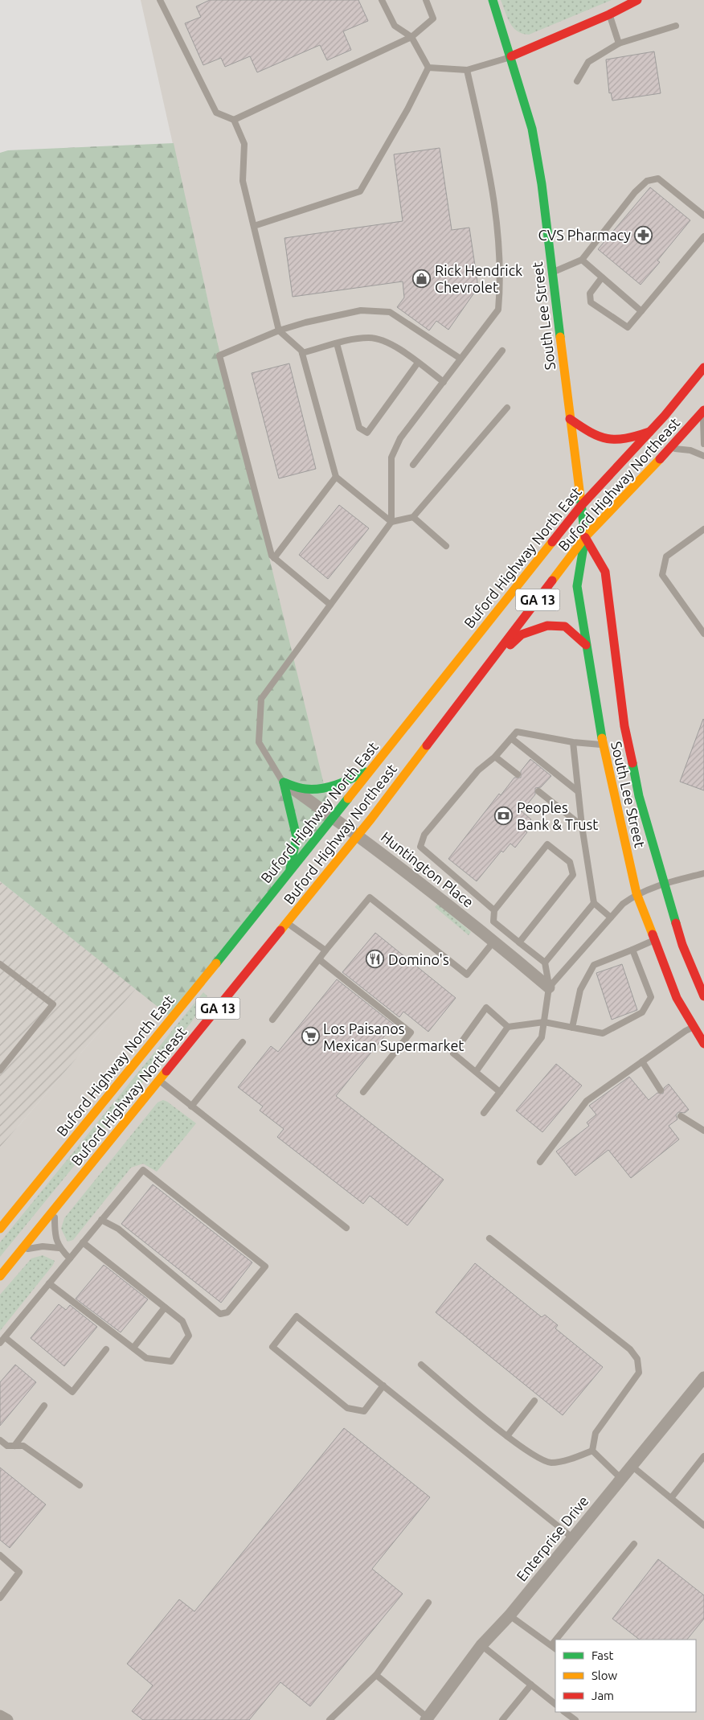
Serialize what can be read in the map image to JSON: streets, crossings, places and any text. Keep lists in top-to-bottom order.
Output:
{
  "streets": {
    "main road": [
      "South Lee Street",
      "Buford Highway Northeast",
      "Buford Highway North East",
      "GA 13"
    ],
    "street": ["Huntington Place", "Enterprise Drive"]
  },
  "crossings": [
    ["South Lee Street", "Buford Highway Northeast"],
    ["South Lee Street", "Buford Highway North East"],
    ["Buford Highway Northeast", "Buford Highway North East"],
    ["Buford Highway Northeast", "Huntington Place"],
    ["Buford Highway North East", "Huntington Place"]
  ],
  "places": {
    "pharmacy": ["CVS Pharmacy"],
    "shop": ["Rick Hendrick Chevrolet"],
    "bank": ["Peoples Bank & Trust"],
    "restaurant": ["Domino's"],
    "supermarket": ["Los Paisanos Mexican Supermarket"]
  },
  "legend": ["Fast", "Slow", "Jam"]
}
